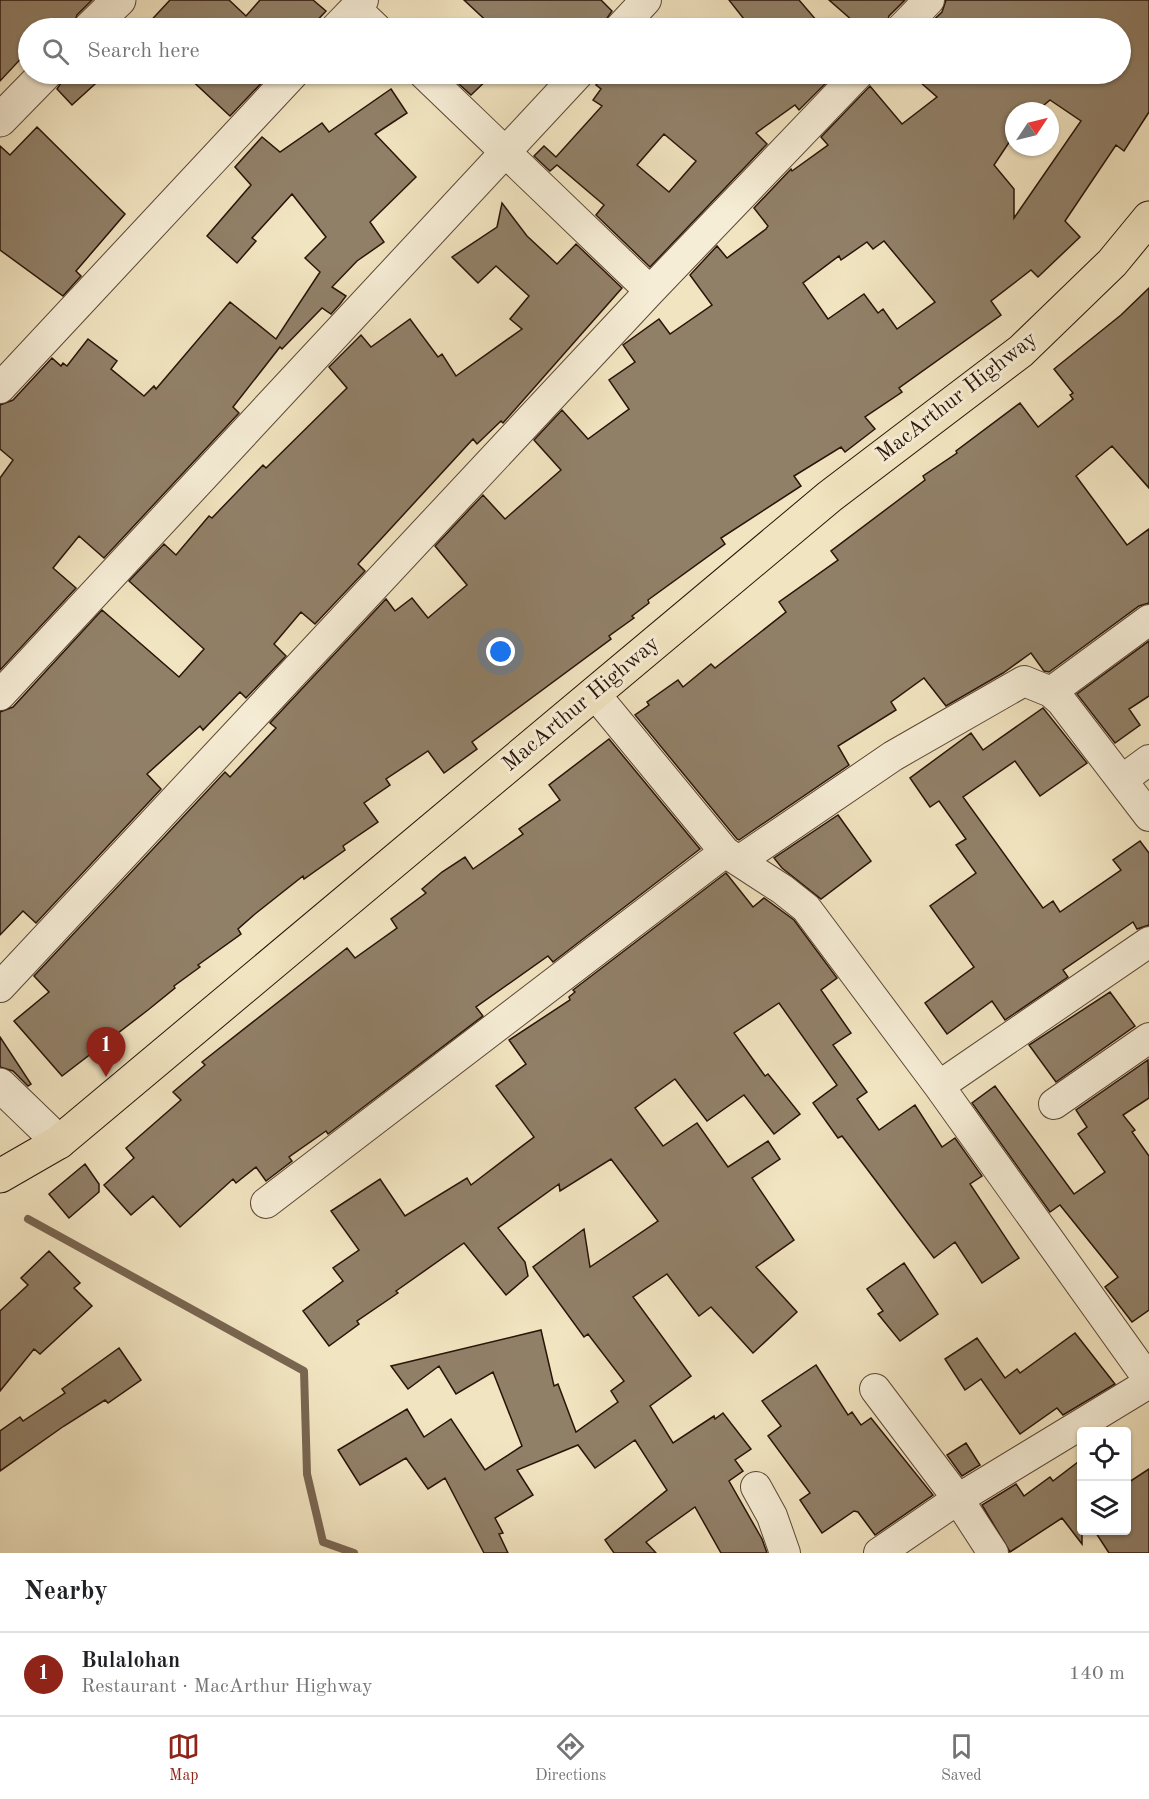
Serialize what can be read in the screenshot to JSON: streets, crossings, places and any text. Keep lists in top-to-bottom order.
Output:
{
  "streets": {
    "highway": ["MacArthur Highway"]
  },
  "north": "top right",
  "page": {
    "search": "Search here",
    "pins": "1",
    "heading": "Nearby",
    "list": [
      {
        "mark": "1",
        "name": "Bulalohan",
        "note": "Restaurant · MacArthur Highway",
        "value": "140 m"
      }
    ],
    "nav": ["Map", "Directions", "Saved"]
  }
}
